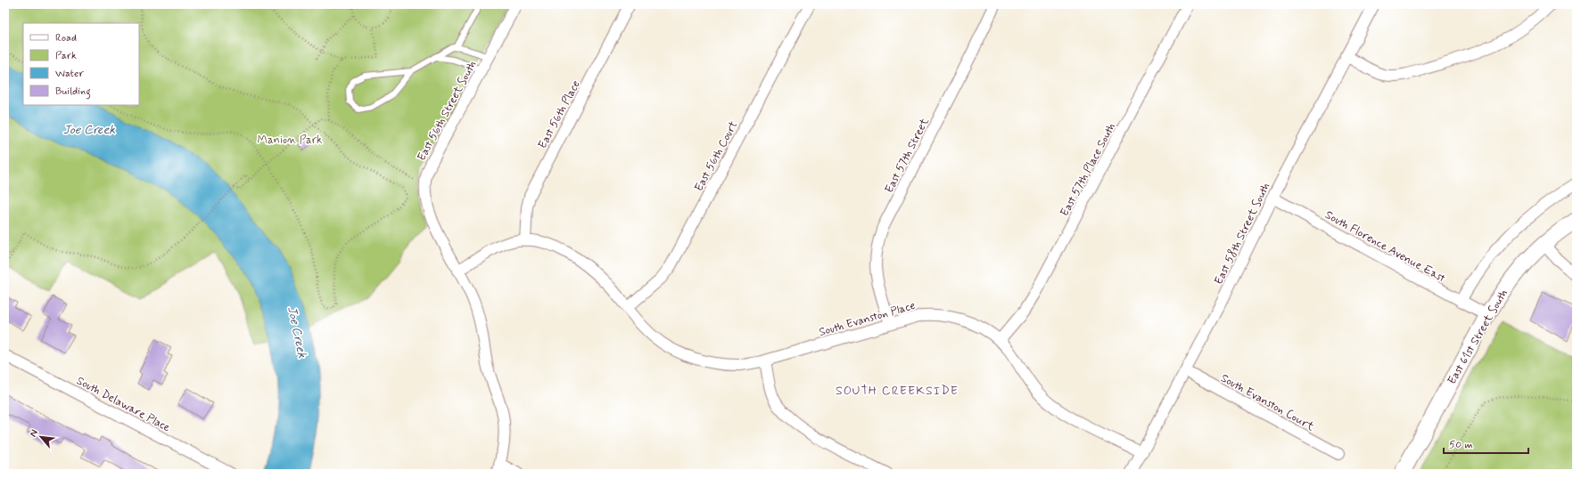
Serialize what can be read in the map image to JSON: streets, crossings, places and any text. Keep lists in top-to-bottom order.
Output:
{
  "streets": {
    "street": [
      "East 56th Street South",
      "East 56th Place",
      "East 57th Street",
      "East 56th Court",
      "East 57th Place South",
      "East 58th Street South",
      "South Florence Avenue East",
      "South Evanston Place",
      "East 61st Street South",
      "South Evanston Court",
      "South Delaware Place"
    ]
  },
  "crossings": [
    ["East 56th Street South", "South Evanston Place"],
    ["East 56th Place", "South Evanston Place"],
    ["East 57th Street", "South Evanston Place"],
    ["East 56th Court", "South Evanston Place"],
    ["East 57th Place South", "South Evanston Place"],
    ["East 58th Street South", "South Florence Avenue East"],
    ["East 58th Street South", "South Evanston Place"],
    ["East 58th Street South", "South Evanston Court"],
    ["South Florence Avenue East", "East 61st Street South"]
  ],
  "districts": ["SOUTH CREEKSIDE"],
  "water": ["Joe Creek"],
  "parks": ["Manion Park"],
  "legend": [
    "Road",
    "Park",
    "Water",
    "Building"
  ],
  "scale_bar": "50 m",
  "north": "top left"
}
